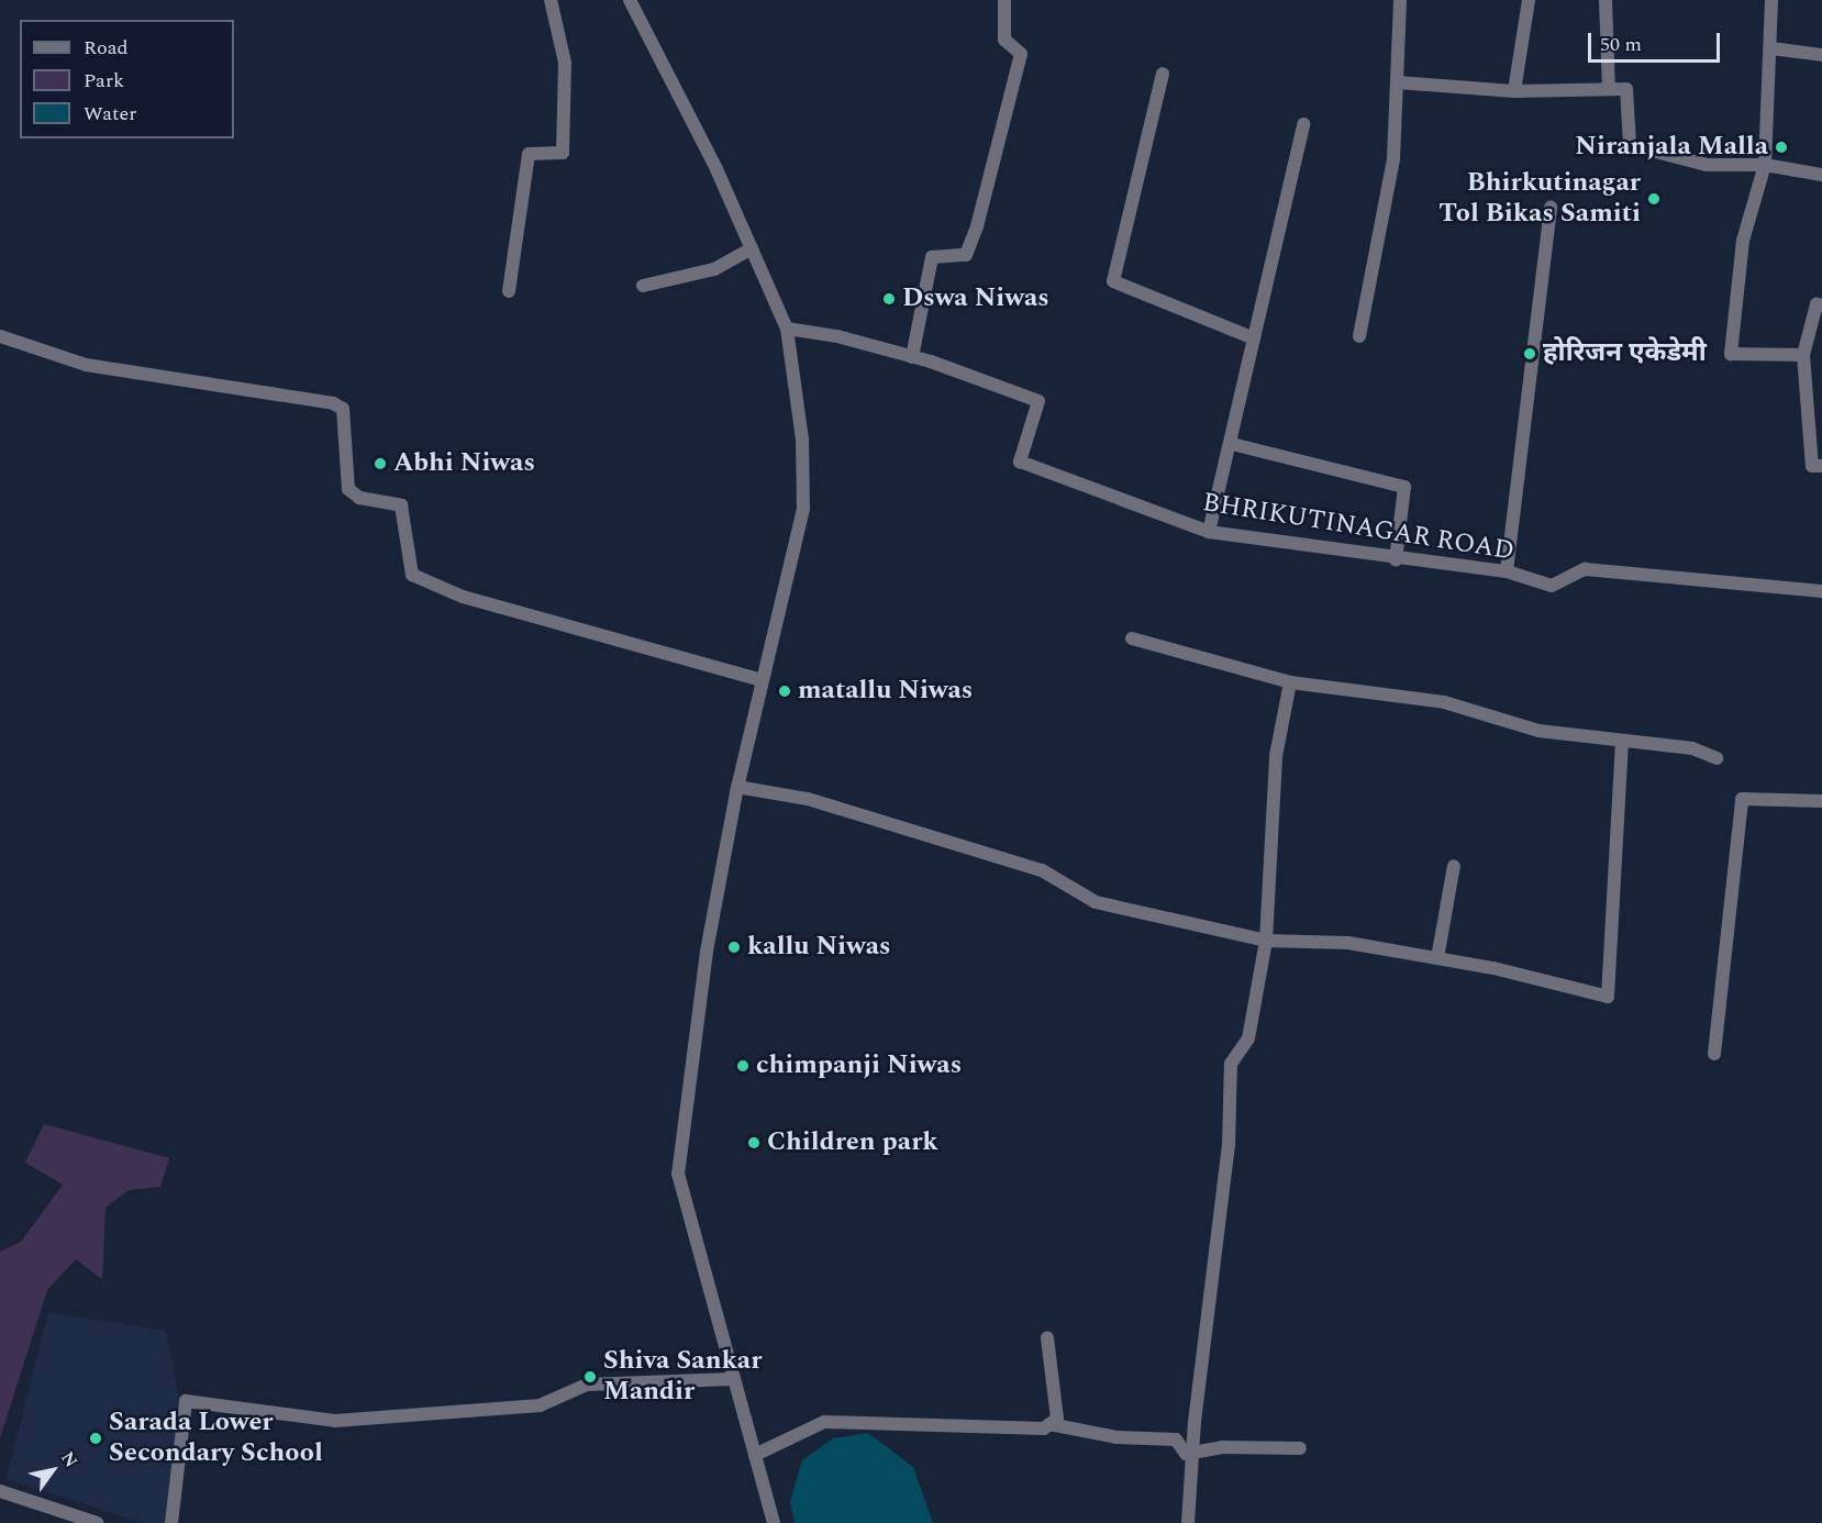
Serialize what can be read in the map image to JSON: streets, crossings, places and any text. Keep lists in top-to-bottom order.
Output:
{
  "streets": {
    "street": ["BHRIKUTINAGAR ROAD"]
  },
  "places": [
    "Niranjala Malla",
    "Bhirkutinagar Tol Bikas Samiti",
    "Dswa Niwas",
    "होरिजन एकेडेमी",
    "Abhi Niwas",
    "matallu Niwas",
    "kallu Niwas",
    "chimpanji Niwas",
    "Children park",
    "Shiva Sankar Mandir",
    "Sarada Lower Secondary School"
  ],
  "legend": ["Road", "Park", "Water"],
  "scale_bar": "50 m",
  "north": "top right"
}
